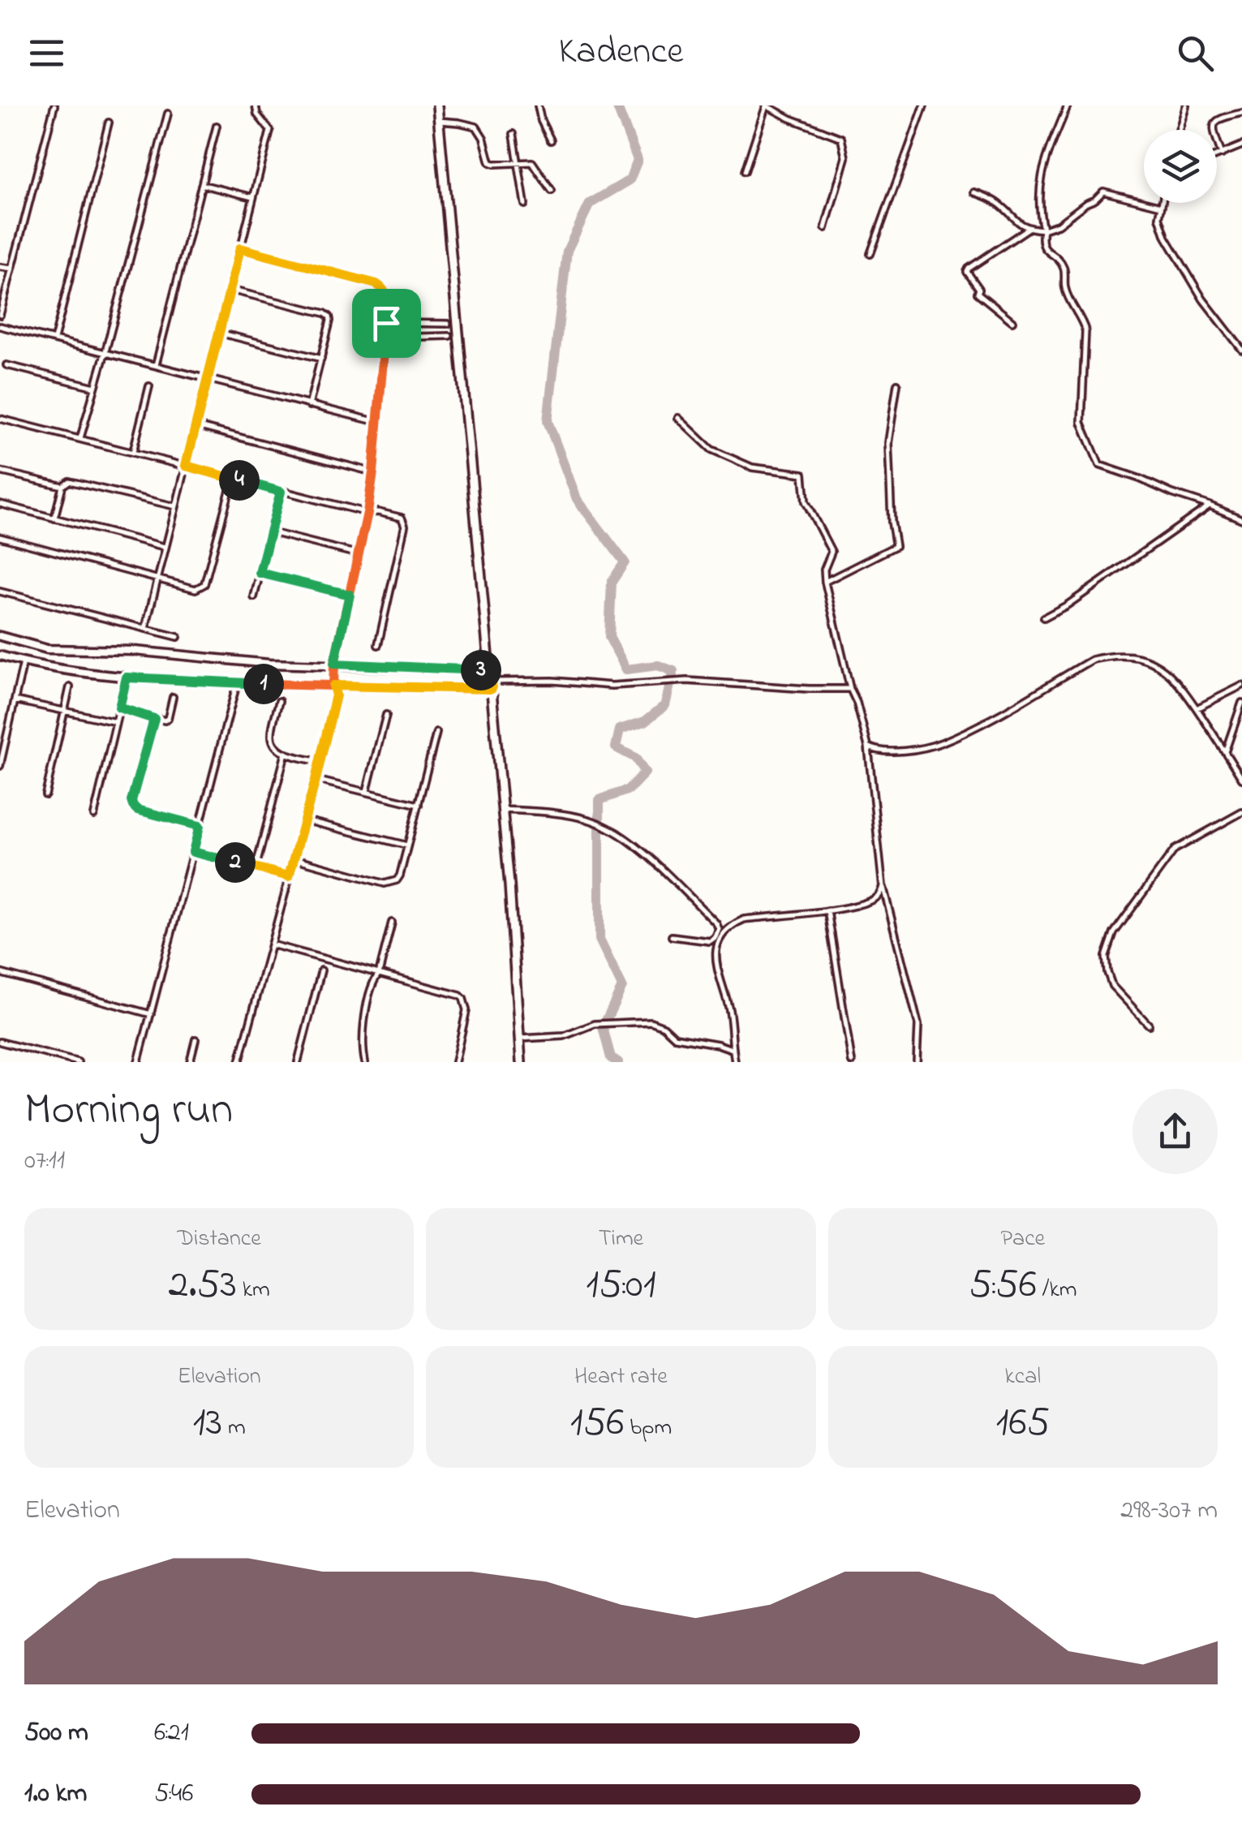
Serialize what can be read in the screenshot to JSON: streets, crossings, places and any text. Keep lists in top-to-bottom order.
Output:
{
  "page": {
    "header": "Kadence",
    "pins": [
      "4",
      "3",
      "1",
      "2"
    ],
    "heading": ["Morning run", "07:11"],
    "stats": [
      ["Distance", "2.53 km"],
      ["Time", "15:01"],
      ["Pace", "5:56 /km"],
      ["Elevation", "13 m"],
      ["Heart rate", "156 bpm"],
      ["kcal", "165"]
    ],
    "chart": ["Elevation", "298–307 m"],
    "list": [
      {
        "name": "500 m",
        "note": "6:21"
      },
      {
        "name": "1.0 km",
        "note": "5:46"
      }
    ]
  }
}
